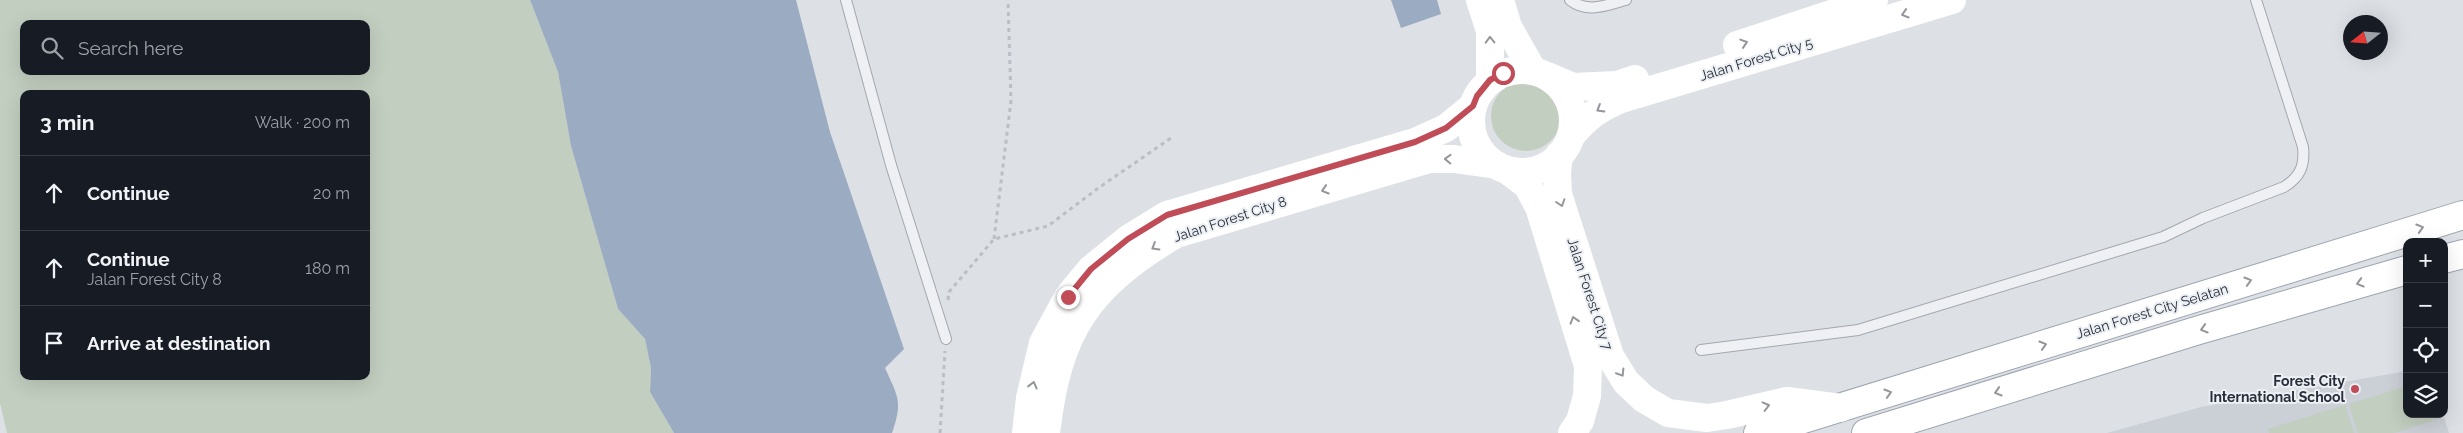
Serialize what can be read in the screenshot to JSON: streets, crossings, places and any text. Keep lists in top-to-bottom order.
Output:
{
  "streets": {
    "street": [
      "Jalan Forest City 5",
      "Jalan Forest City 8",
      "Jalan Forest City 7",
      "Jalan Forest City Selatan"
    ]
  },
  "crossings": [
    ["Jalan Forest City 5", "Jalan Forest City 8"],
    ["Jalan Forest City 5", "Jalan Forest City 7"],
    ["Jalan Forest City 8", "Jalan Forest City 7"],
    ["Jalan Forest City 7", "Jalan Forest City Selatan"]
  ],
  "places": ["Forest City International School"],
  "north": "left",
  "page": {
    "search": "Search here",
    "heading": ["3 min", "Walk · 200 m"],
    "list": [
      ["Continue", "20 m"],
      ["Continue", "Jalan Forest City 8", "180 m"],
      "Arrive at destination"
    ],
    "map_buttons": ["+", "−"]
  }
}
